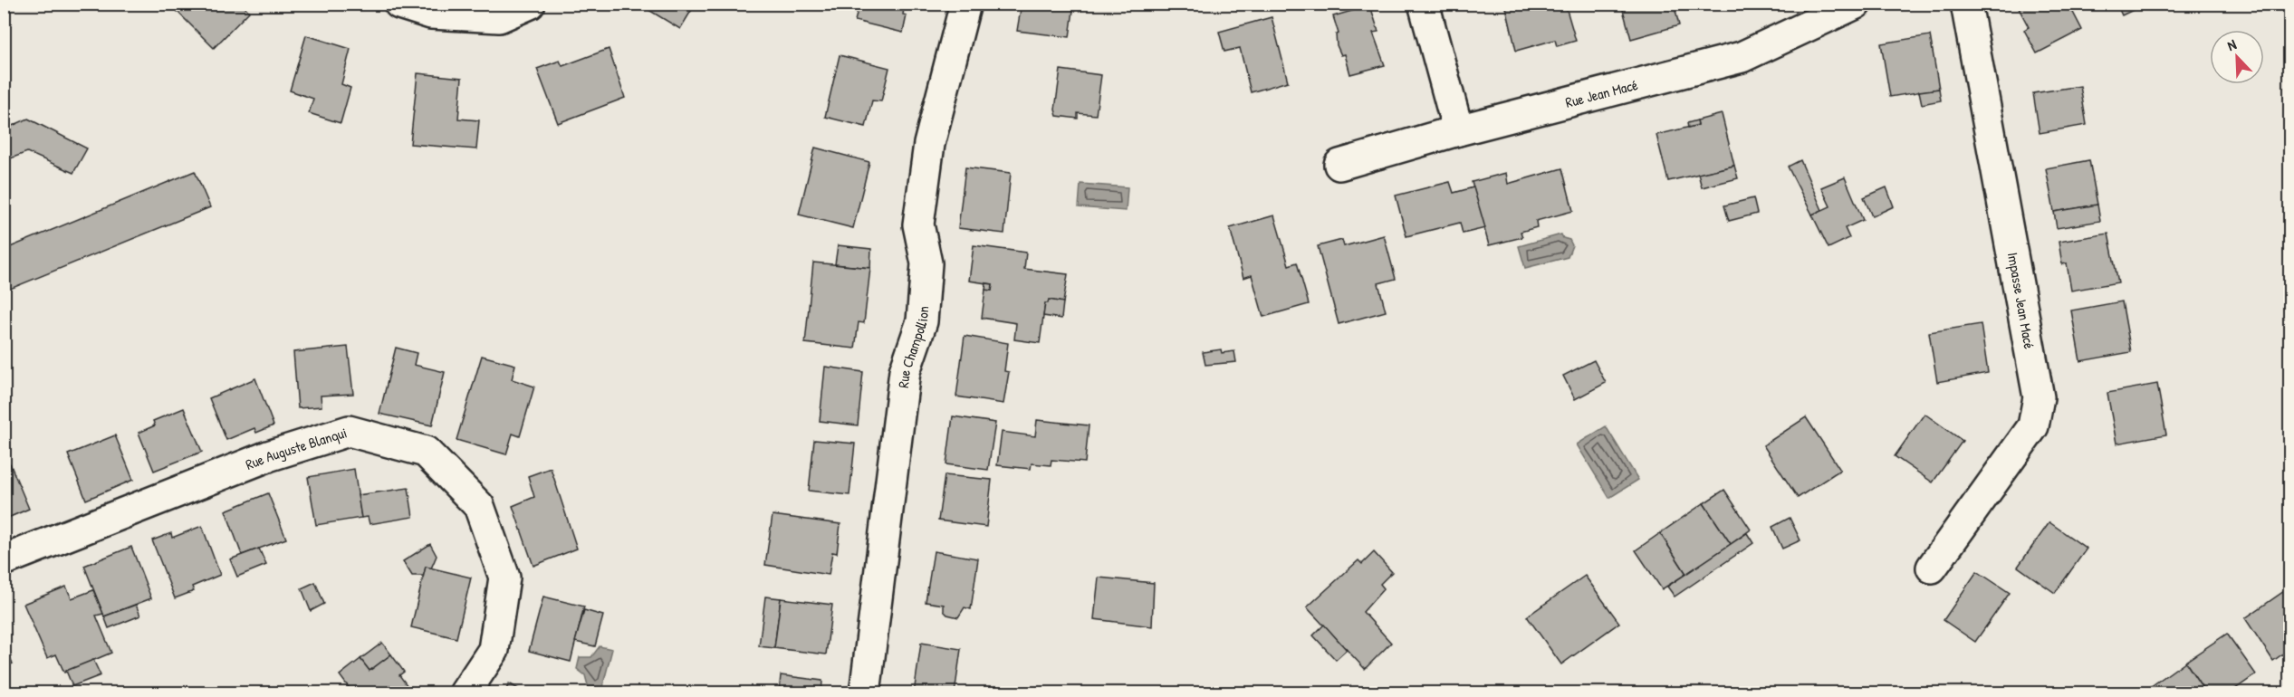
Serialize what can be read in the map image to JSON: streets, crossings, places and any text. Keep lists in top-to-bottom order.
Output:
{
  "streets": {
    "street": [
      "Rue Jean Macé",
      "Impasse Jean Macé",
      "Rue Champollion",
      "Rue Auguste Blanqui"
    ]
  },
  "north": "top left"
}
